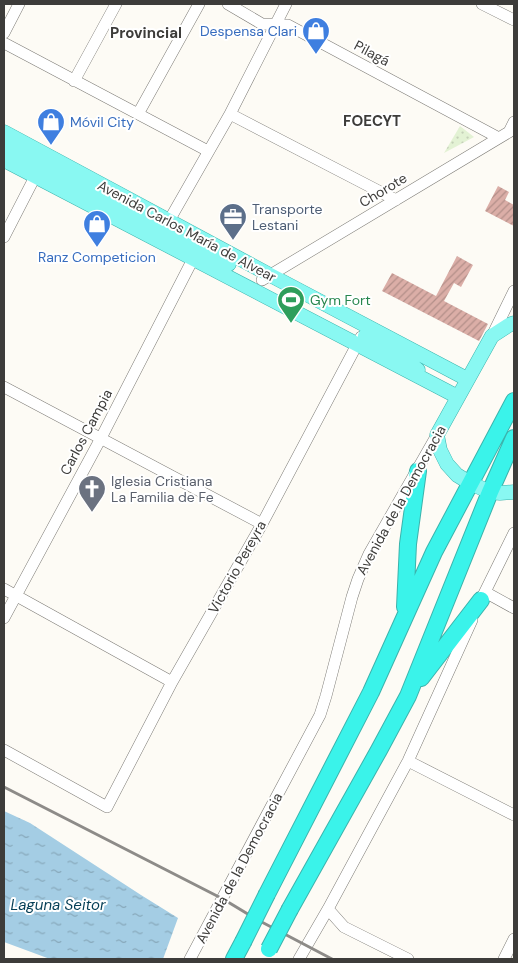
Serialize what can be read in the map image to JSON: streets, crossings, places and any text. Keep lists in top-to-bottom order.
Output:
{
  "streets": {
    "main road": ["Avenida Carlos María de Alvear", "Avenida de la Democracia"],
    "street": [
      "Pilagá",
      "Chorote",
      "Carlos Campia",
      "Victorio Pereyra"
    ]
  },
  "crossings": [
    ["Pilagá", "Chorote"],
    ["Chorote", "Avenida Carlos María de Alvear"],
    ["Avenida Carlos María de Alvear", "Carlos Campia"],
    ["Avenida Carlos María de Alvear", "Avenida de la Democracia"],
    ["Avenida Carlos María de Alvear", "Victorio Pereyra"]
  ],
  "districts": ["Provincial", "FOECYT"],
  "water": ["Laguna Seitor"],
  "places": {
    "shop": ["Despensa Clari", "Móvil City", "Ranz Competicion"],
    "office": ["Transporte Lestani"],
    "sports": ["Gym Fort"],
    "church": ["Iglesia Cristiana La Familia de Fe"]
  }
}
